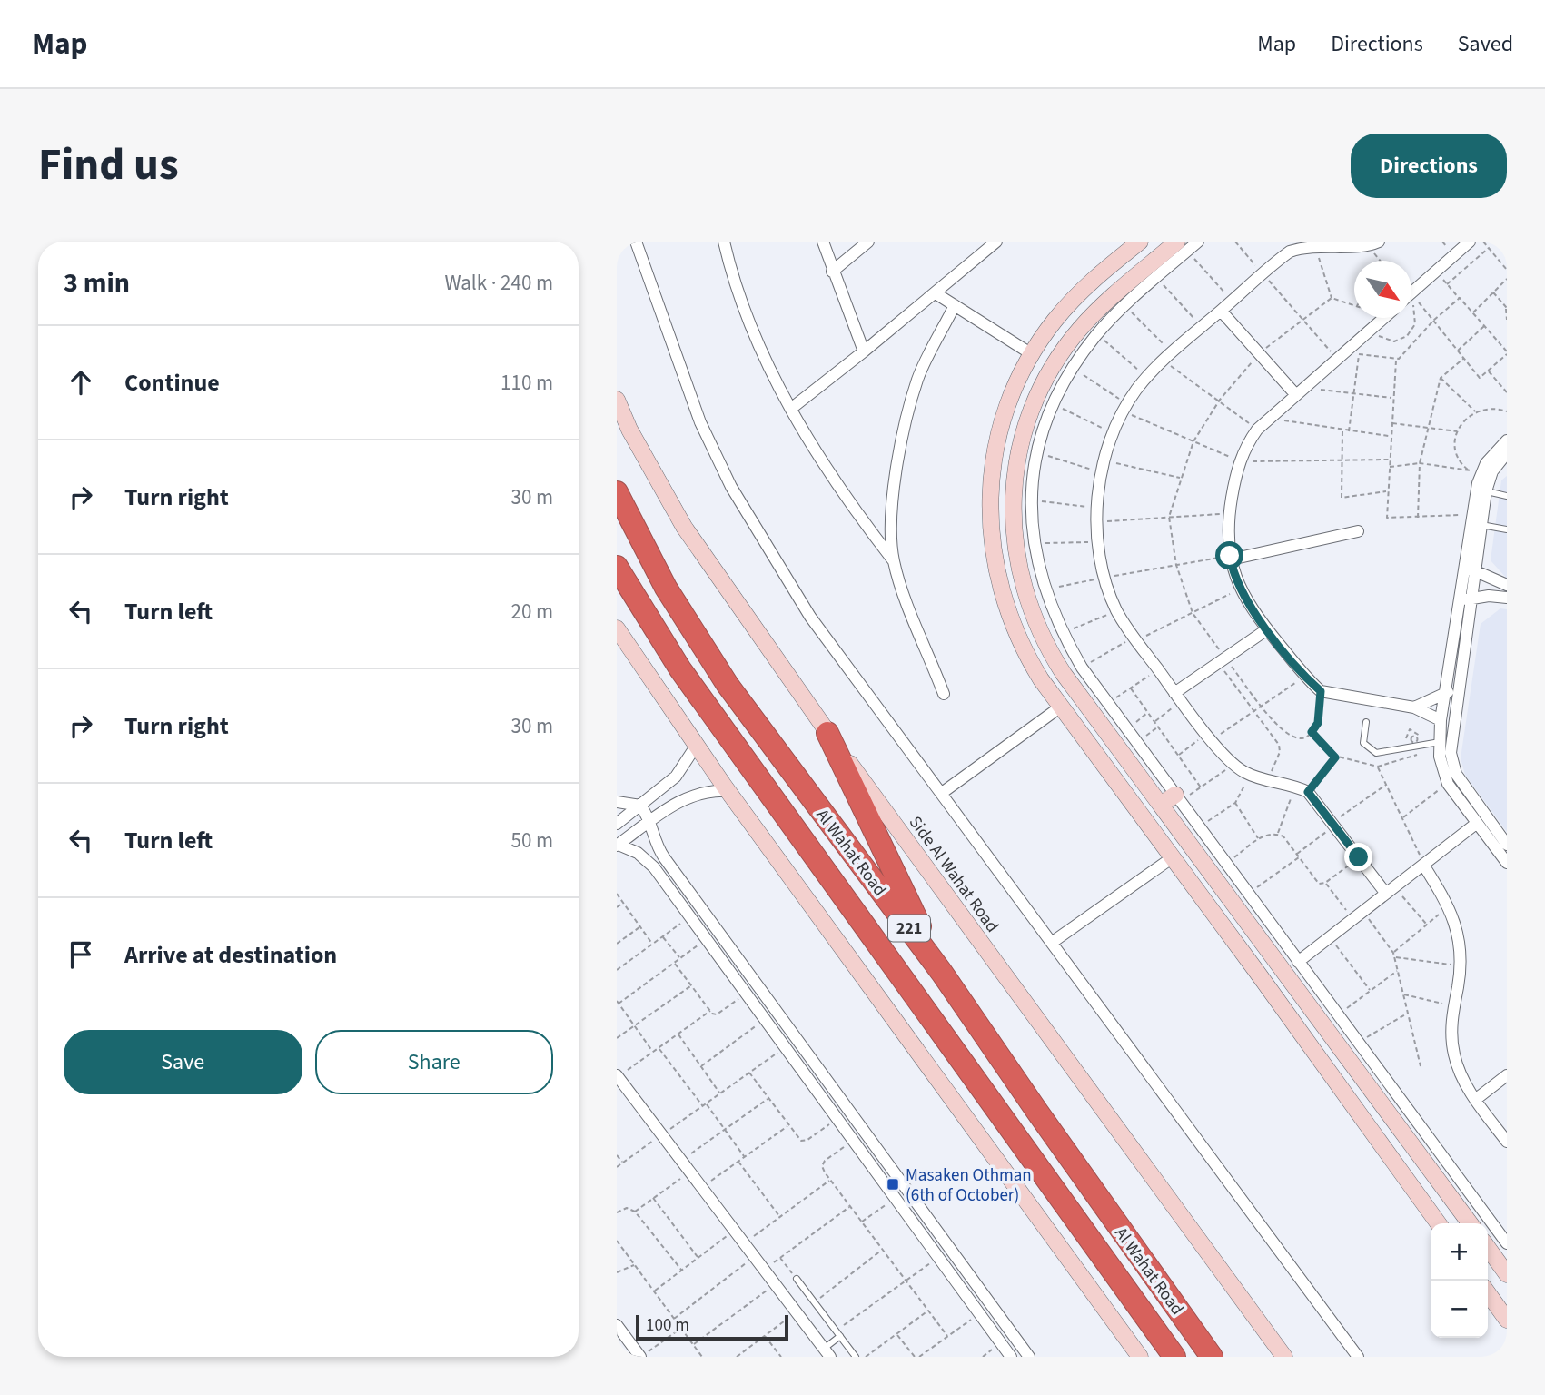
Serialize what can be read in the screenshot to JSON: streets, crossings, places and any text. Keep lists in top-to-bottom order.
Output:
{
  "streets": {
    "highway": ["Al Wahat Road", "221"],
    "street": ["Side Al Wahat Road"]
  },
  "places": {
    "transit": ["Masaken Othman (6th of October)"]
  },
  "scale_bar": "100 m",
  "north": "bottom right",
  "page": {
    "header": "Map",
    "nav": ["Map", "Directions", "Saved"],
    "title": "Find us",
    "buttons": [
      "Directions",
      ["Save", "Share"]
    ],
    "heading": ["3 min", "Walk · 240 m"],
    "list": [
      ["Continue", "110 m"],
      ["Turn right", "30 m"],
      ["Turn left", "20 m"],
      ["Turn right", "30 m"],
      ["Turn left", "50 m"],
      "Arrive at destination"
    ],
    "map_buttons": ["+", "−"],
    "scale": "100 m"
  }
}
